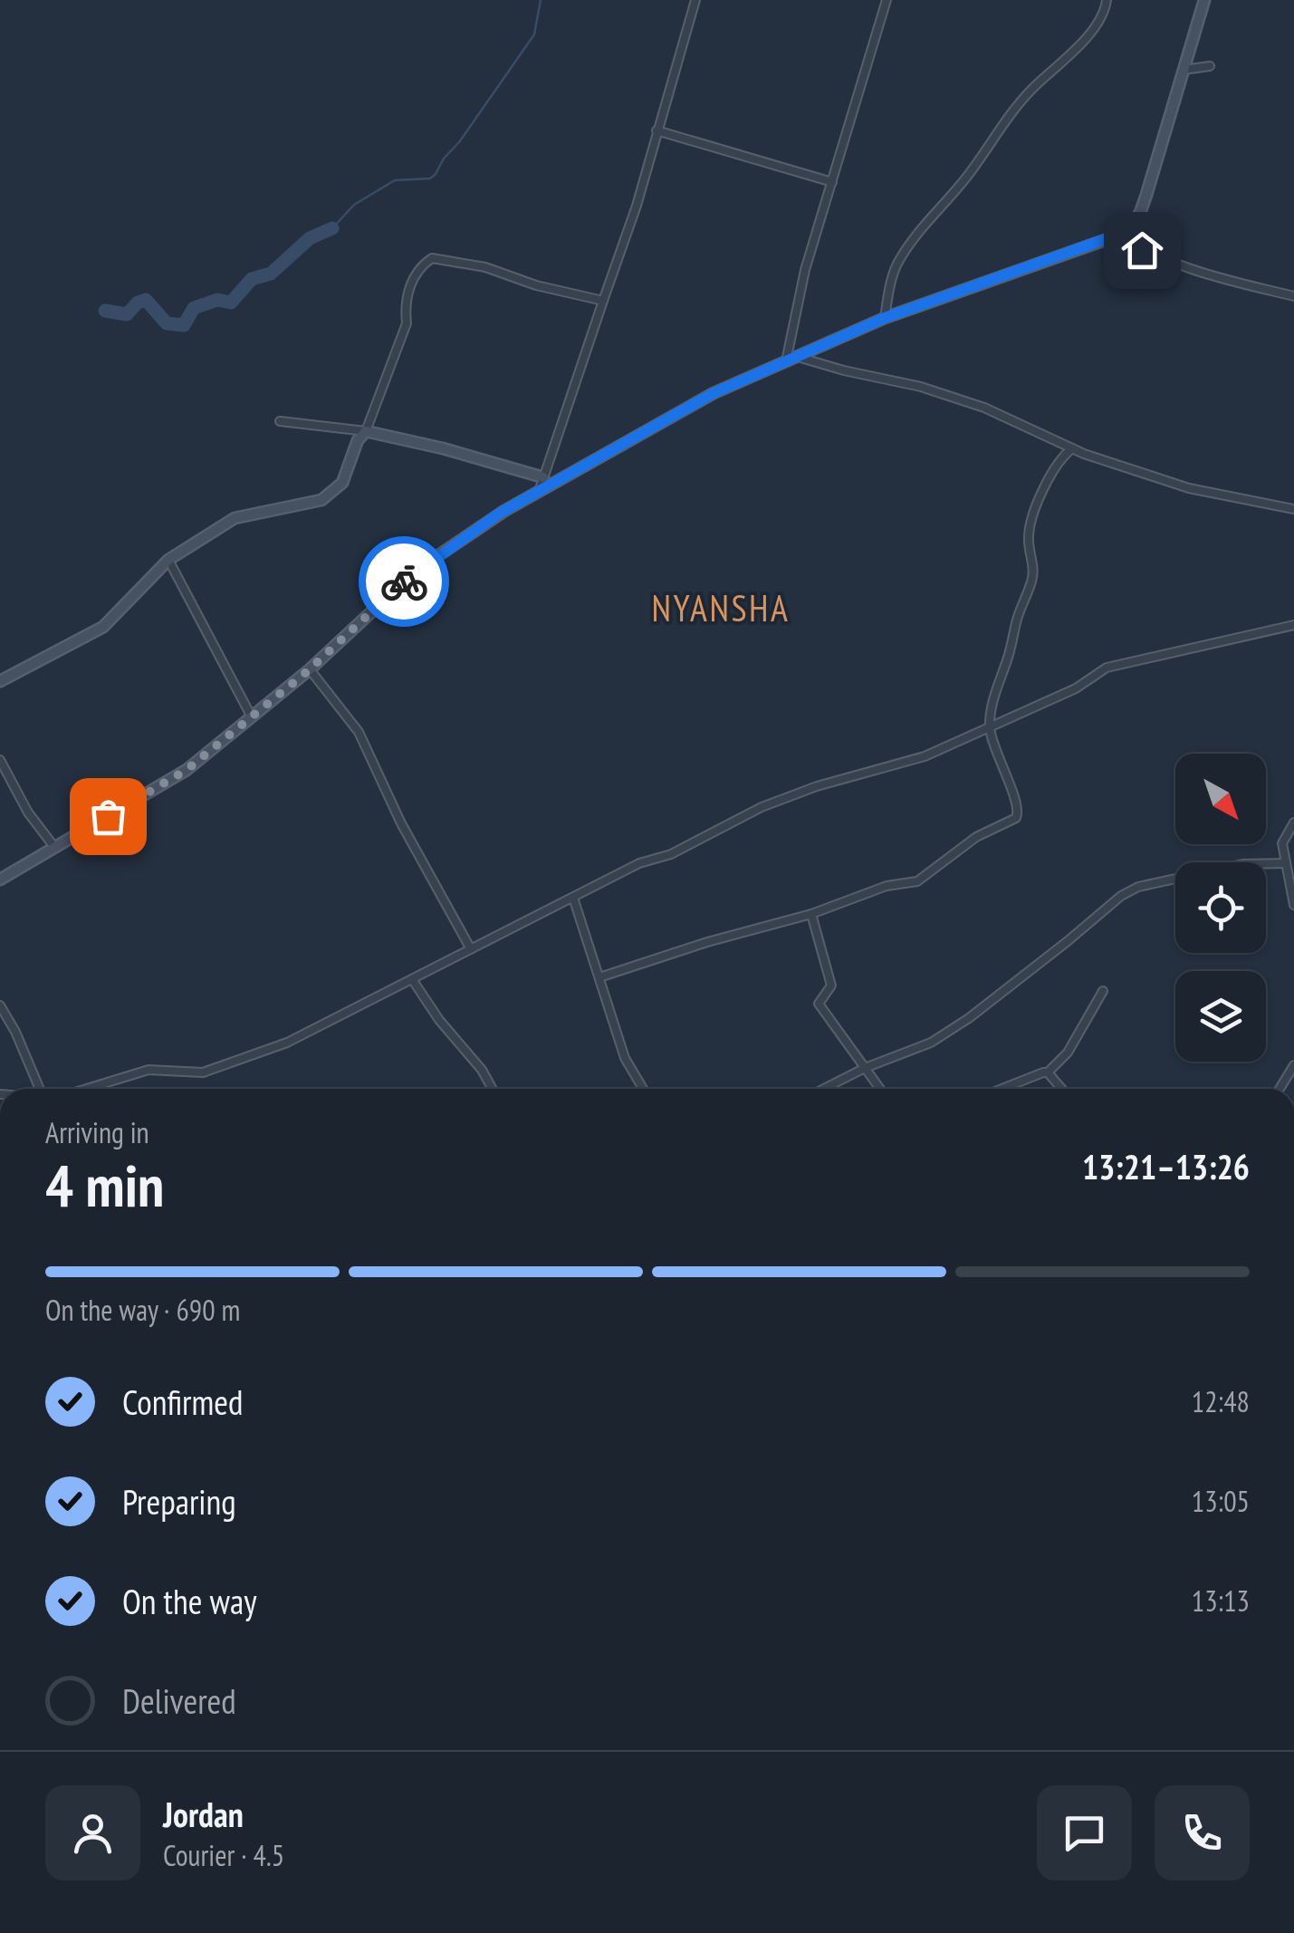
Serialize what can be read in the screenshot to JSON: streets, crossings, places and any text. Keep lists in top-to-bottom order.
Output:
{
  "districts": ["NYANSHA"],
  "north": "bottom right",
  "page": {
    "heading": ["4 min", "Arriving in", "13:21–13:26"],
    "panel": ["Jordan", "Courier · 4.5"],
    "bar": "On the way · 690 m",
    "list": [
      ["Confirmed", "12:48"],
      ["Preparing", "13:05"],
      ["On the way", "13:13"],
      "Delivered"
    ]
  }
}
